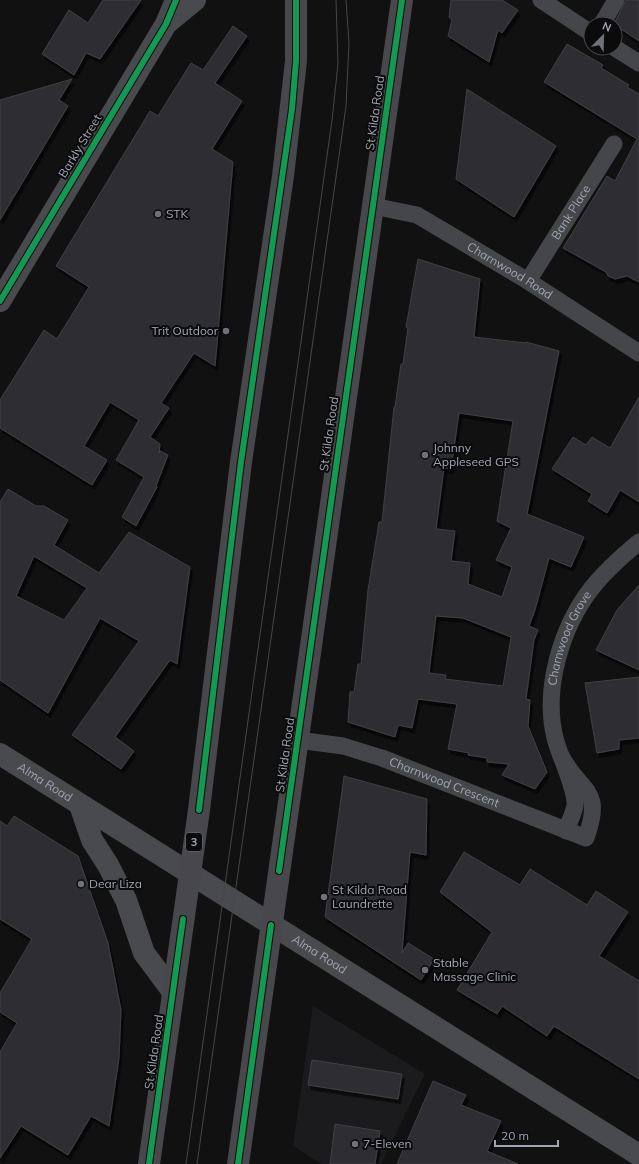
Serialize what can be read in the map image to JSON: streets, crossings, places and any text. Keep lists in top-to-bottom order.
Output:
{
  "streets": {
    "highway": ["St Kilda Road", "3"],
    "street": [
      "Barkly Street",
      "Bank Place",
      "Charnwood Road",
      "Charnwood Grove",
      "Alma Road",
      "Charnwood Crescent"
    ]
  },
  "crossings": [
    ["St Kilda Road", "Charnwood Road"],
    ["St Kilda Road", "Alma Road"],
    ["St Kilda Road", "Charnwood Crescent"],
    ["Bank Place", "Charnwood Road"],
    ["Charnwood Grove", "Charnwood Crescent"]
  ],
  "places": [
    "STK",
    "Trit Outdoor",
    "Johnny Appleseed GPS",
    "Dear Liza",
    "St Kilda Road Laundrette",
    "Stable Massage Clinic",
    "7-Eleven"
  ],
  "scale_bar": "20 m",
  "north": "top right"
}
